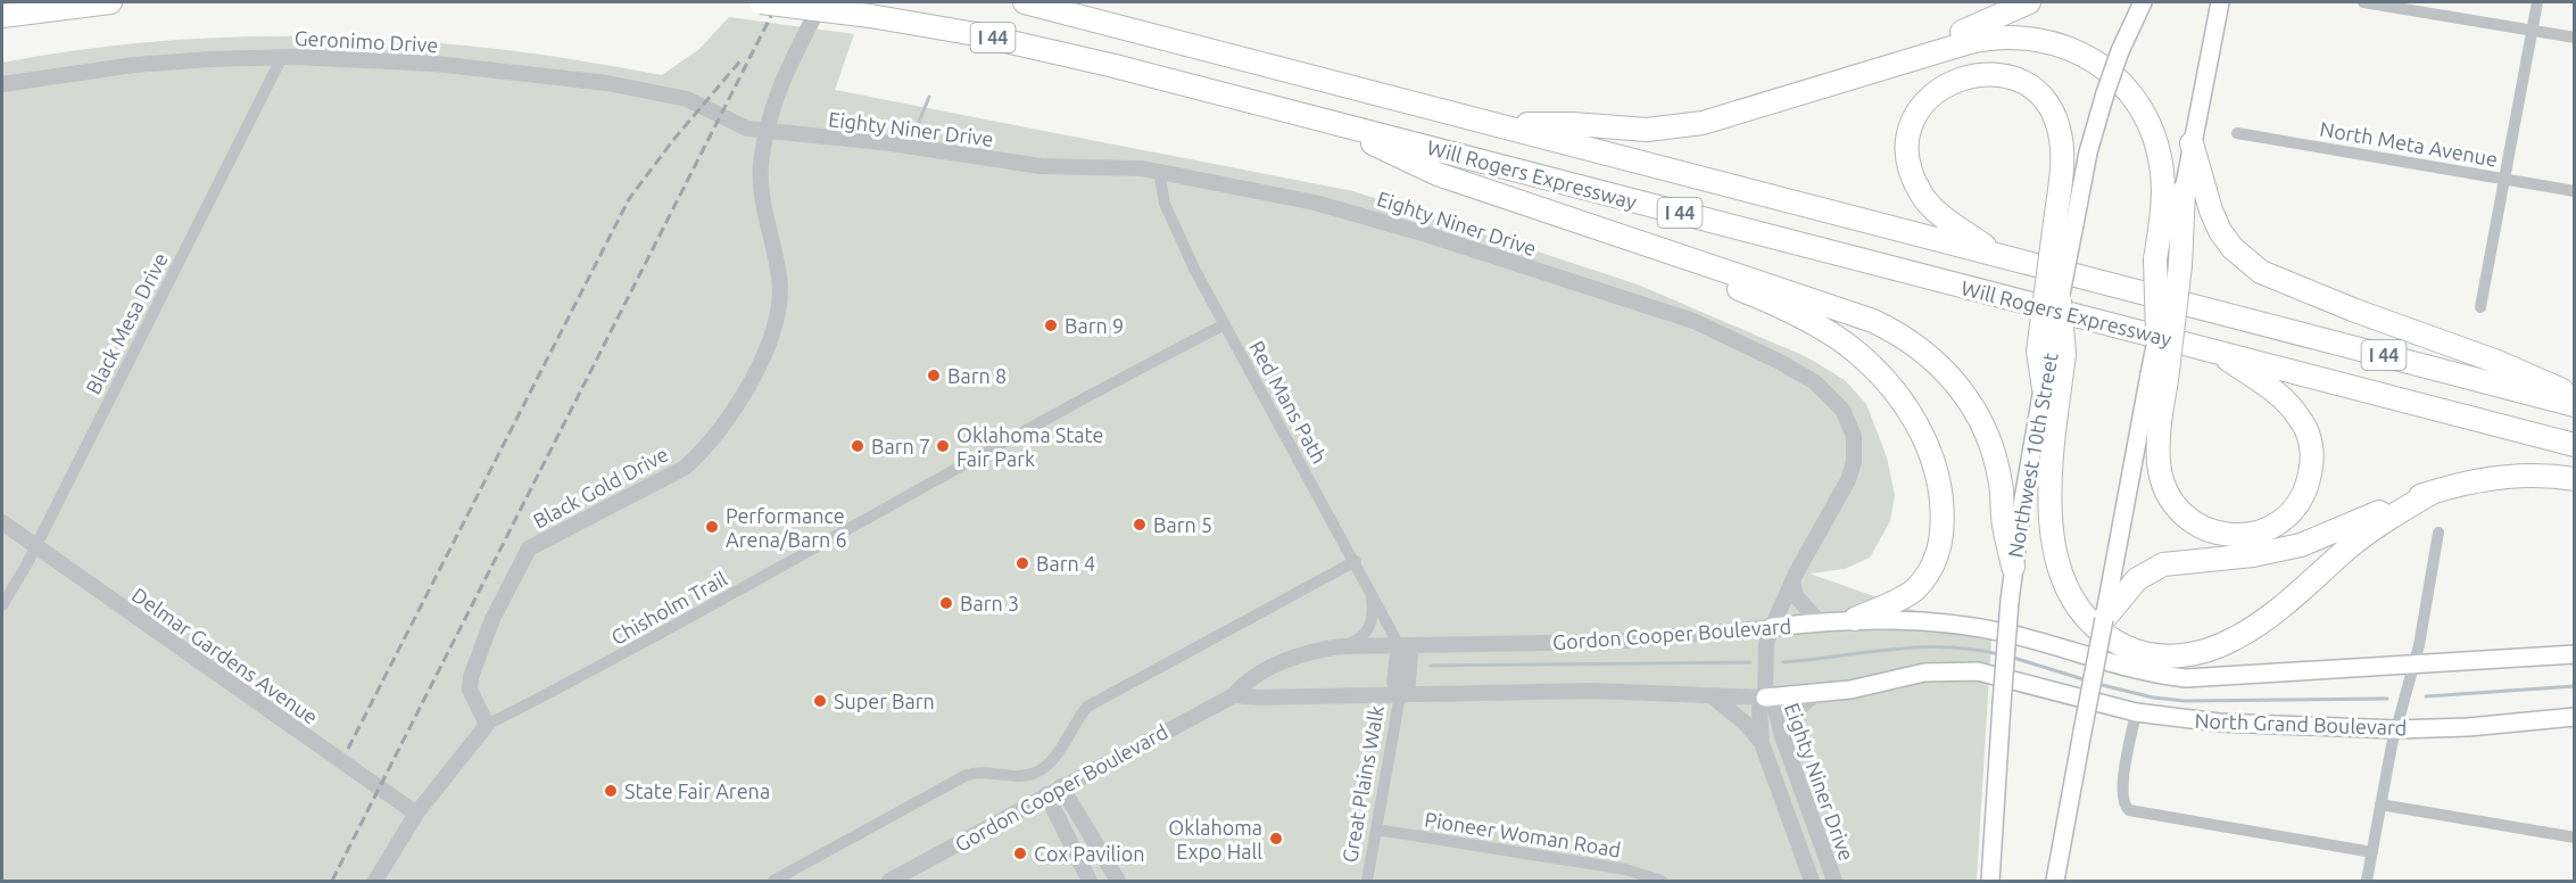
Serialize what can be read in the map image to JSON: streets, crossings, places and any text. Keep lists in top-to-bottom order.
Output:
{
  "streets": {
    "highway": ["I 44", "Will Rogers Expressway"],
    "main road": ["Northwest 10th Street", "Gordon Cooper Boulevard", "North Grand Boulevard"],
    "street": [
      "Geronimo Drive",
      "Eighty Niner Drive",
      "North Meta Avenue",
      "Black Mesa Drive",
      "Red Mans Path",
      "Black Gold Drive",
      "Chisholm Trail",
      "Delmar Gardens Avenue",
      "Great Plains Walk",
      "Pioneer Woman Road"
    ]
  },
  "crossings": [
    ["Geronimo Drive", "Eighty Niner Drive"],
    ["Geronimo Drive", "Black Mesa Drive"],
    ["Eighty Niner Drive", "Red Mans Path"],
    ["Eighty Niner Drive", "Black Gold Drive"],
    ["Eighty Niner Drive", "Gordon Cooper Boulevard"],
    ["Black Mesa Drive", "Delmar Gardens Avenue"],
    ["Red Mans Path", "Chisholm Trail"],
    ["Red Mans Path", "Gordon Cooper Boulevard"],
    ["Red Mans Path", "Great Plains Walk"],
    ["Black Gold Drive", "Chisholm Trail"],
    ["Gordon Cooper Boulevard", "North Grand Boulevard"],
    ["Gordon Cooper Boulevard", "Great Plains Walk"],
    ["Great Plains Walk", "Pioneer Woman Road"]
  ],
  "places": [
    "Barn 9",
    "Barn 8",
    "Barn 7",
    "Oklahoma State Fair Park",
    "Barn 5",
    "Performance Arena/Barn 6",
    "Barn 4",
    "Barn 3",
    "Super Barn",
    "State Fair Arena",
    "Oklahoma Expo Hall",
    "Cox Pavilion"
  ]
}
